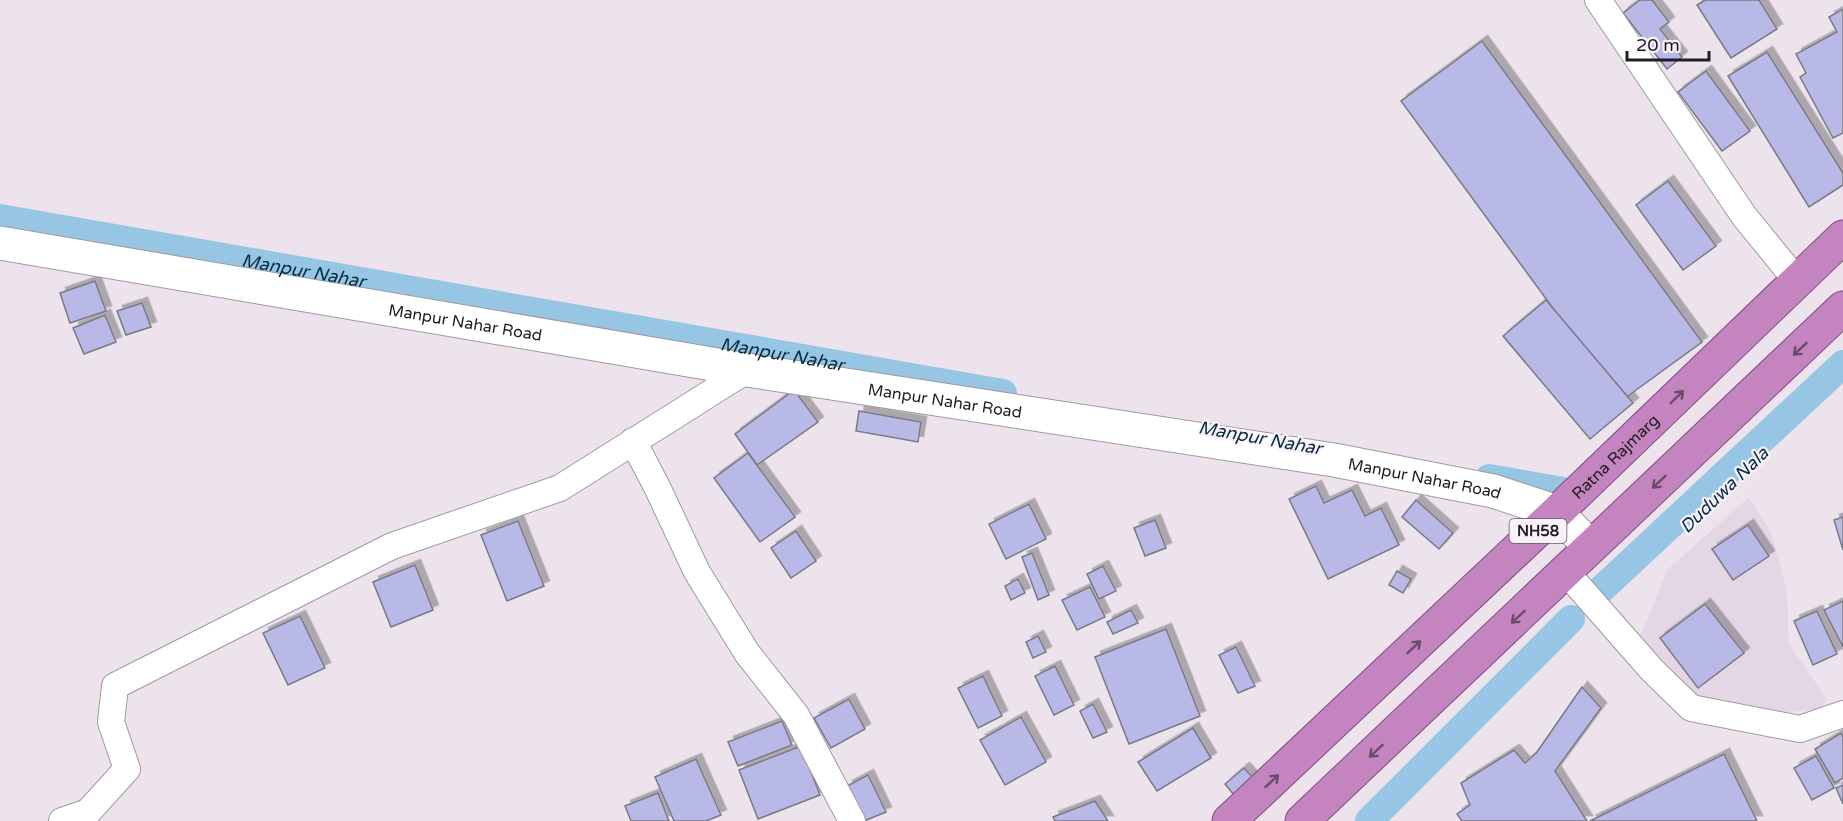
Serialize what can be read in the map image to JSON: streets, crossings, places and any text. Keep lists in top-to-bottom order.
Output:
{
  "streets": {
    "highway": ["Ratna Rajmarg", "NH58"],
    "street": ["Manpur Nahar Road"]
  },
  "crossings": [
    ["Manpur Nahar Road", "Ratna Rajmarg"],
    ["Manpur Nahar Road", "NH58"]
  ],
  "water": ["Manpur Nahar", "Duduwa Nala"],
  "scale_bar": "20 m"
}
